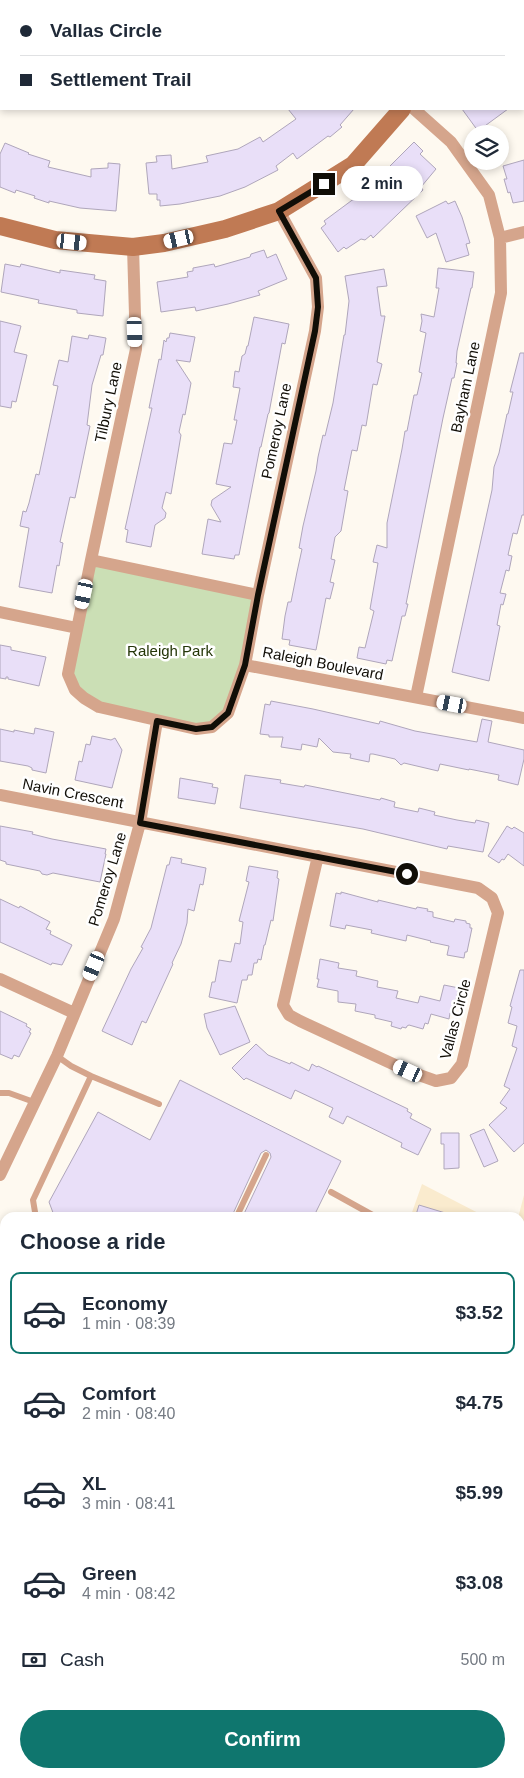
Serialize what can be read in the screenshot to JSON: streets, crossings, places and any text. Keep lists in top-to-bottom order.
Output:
{
  "streets": {
    "street": [
      "Bayham Lane",
      "Tilbury Lane",
      "Pomeroy Lane",
      "Raleigh Boulevard",
      "Navin Crescent",
      "Vallas Circle"
    ]
  },
  "crossings": [
    ["Bayham Lane", "Raleigh Boulevard"],
    ["Tilbury Lane", "Raleigh Boulevard"],
    ["Pomeroy Lane", "Raleigh Boulevard"],
    ["Pomeroy Lane", "Navin Crescent"],
    ["Pomeroy Lane", "Vallas Circle"],
    ["Navin Crescent", "Vallas Circle"]
  ],
  "parks": ["Raleigh Park"],
  "page": {
    "banner": ["Vallas Circle", "Settlement Trail"],
    "bubble": "2 min",
    "heading": "Choose a ride",
    "list": [
      {
        "name": "Economy",
        "note": "1 min · 08:39",
        "value": "$3.52"
      },
      {
        "name": "Comfort",
        "note": "2 min · 08:40",
        "value": "$4.75"
      },
      {
        "name": "XL",
        "note": "3 min · 08:41",
        "value": "$5.99"
      },
      {
        "name": "Green",
        "note": "4 min · 08:42",
        "value": "$3.08"
      }
    ],
    "pay": ["Cash", "500 m"],
    "buttons": "Confirm"
  }
}
